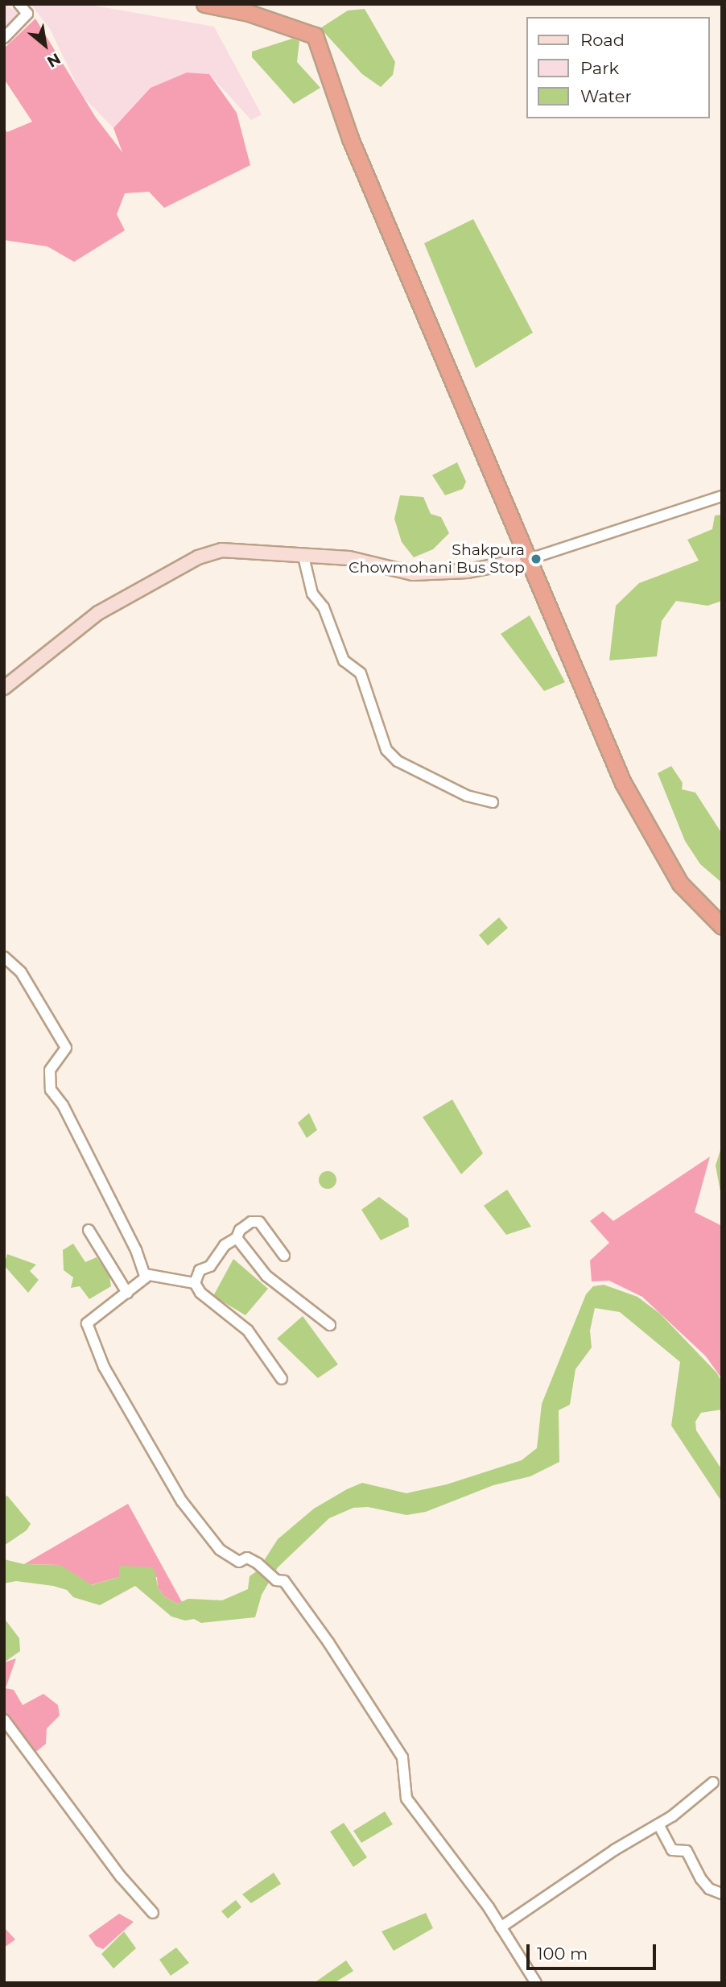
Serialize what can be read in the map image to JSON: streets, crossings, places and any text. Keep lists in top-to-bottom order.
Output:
{
  "places": ["Shakpura Chowmohani Bus Stop"],
  "legend": ["Road", "Park", "Water"],
  "scale_bar": "100 m",
  "north": "bottom right"
}
